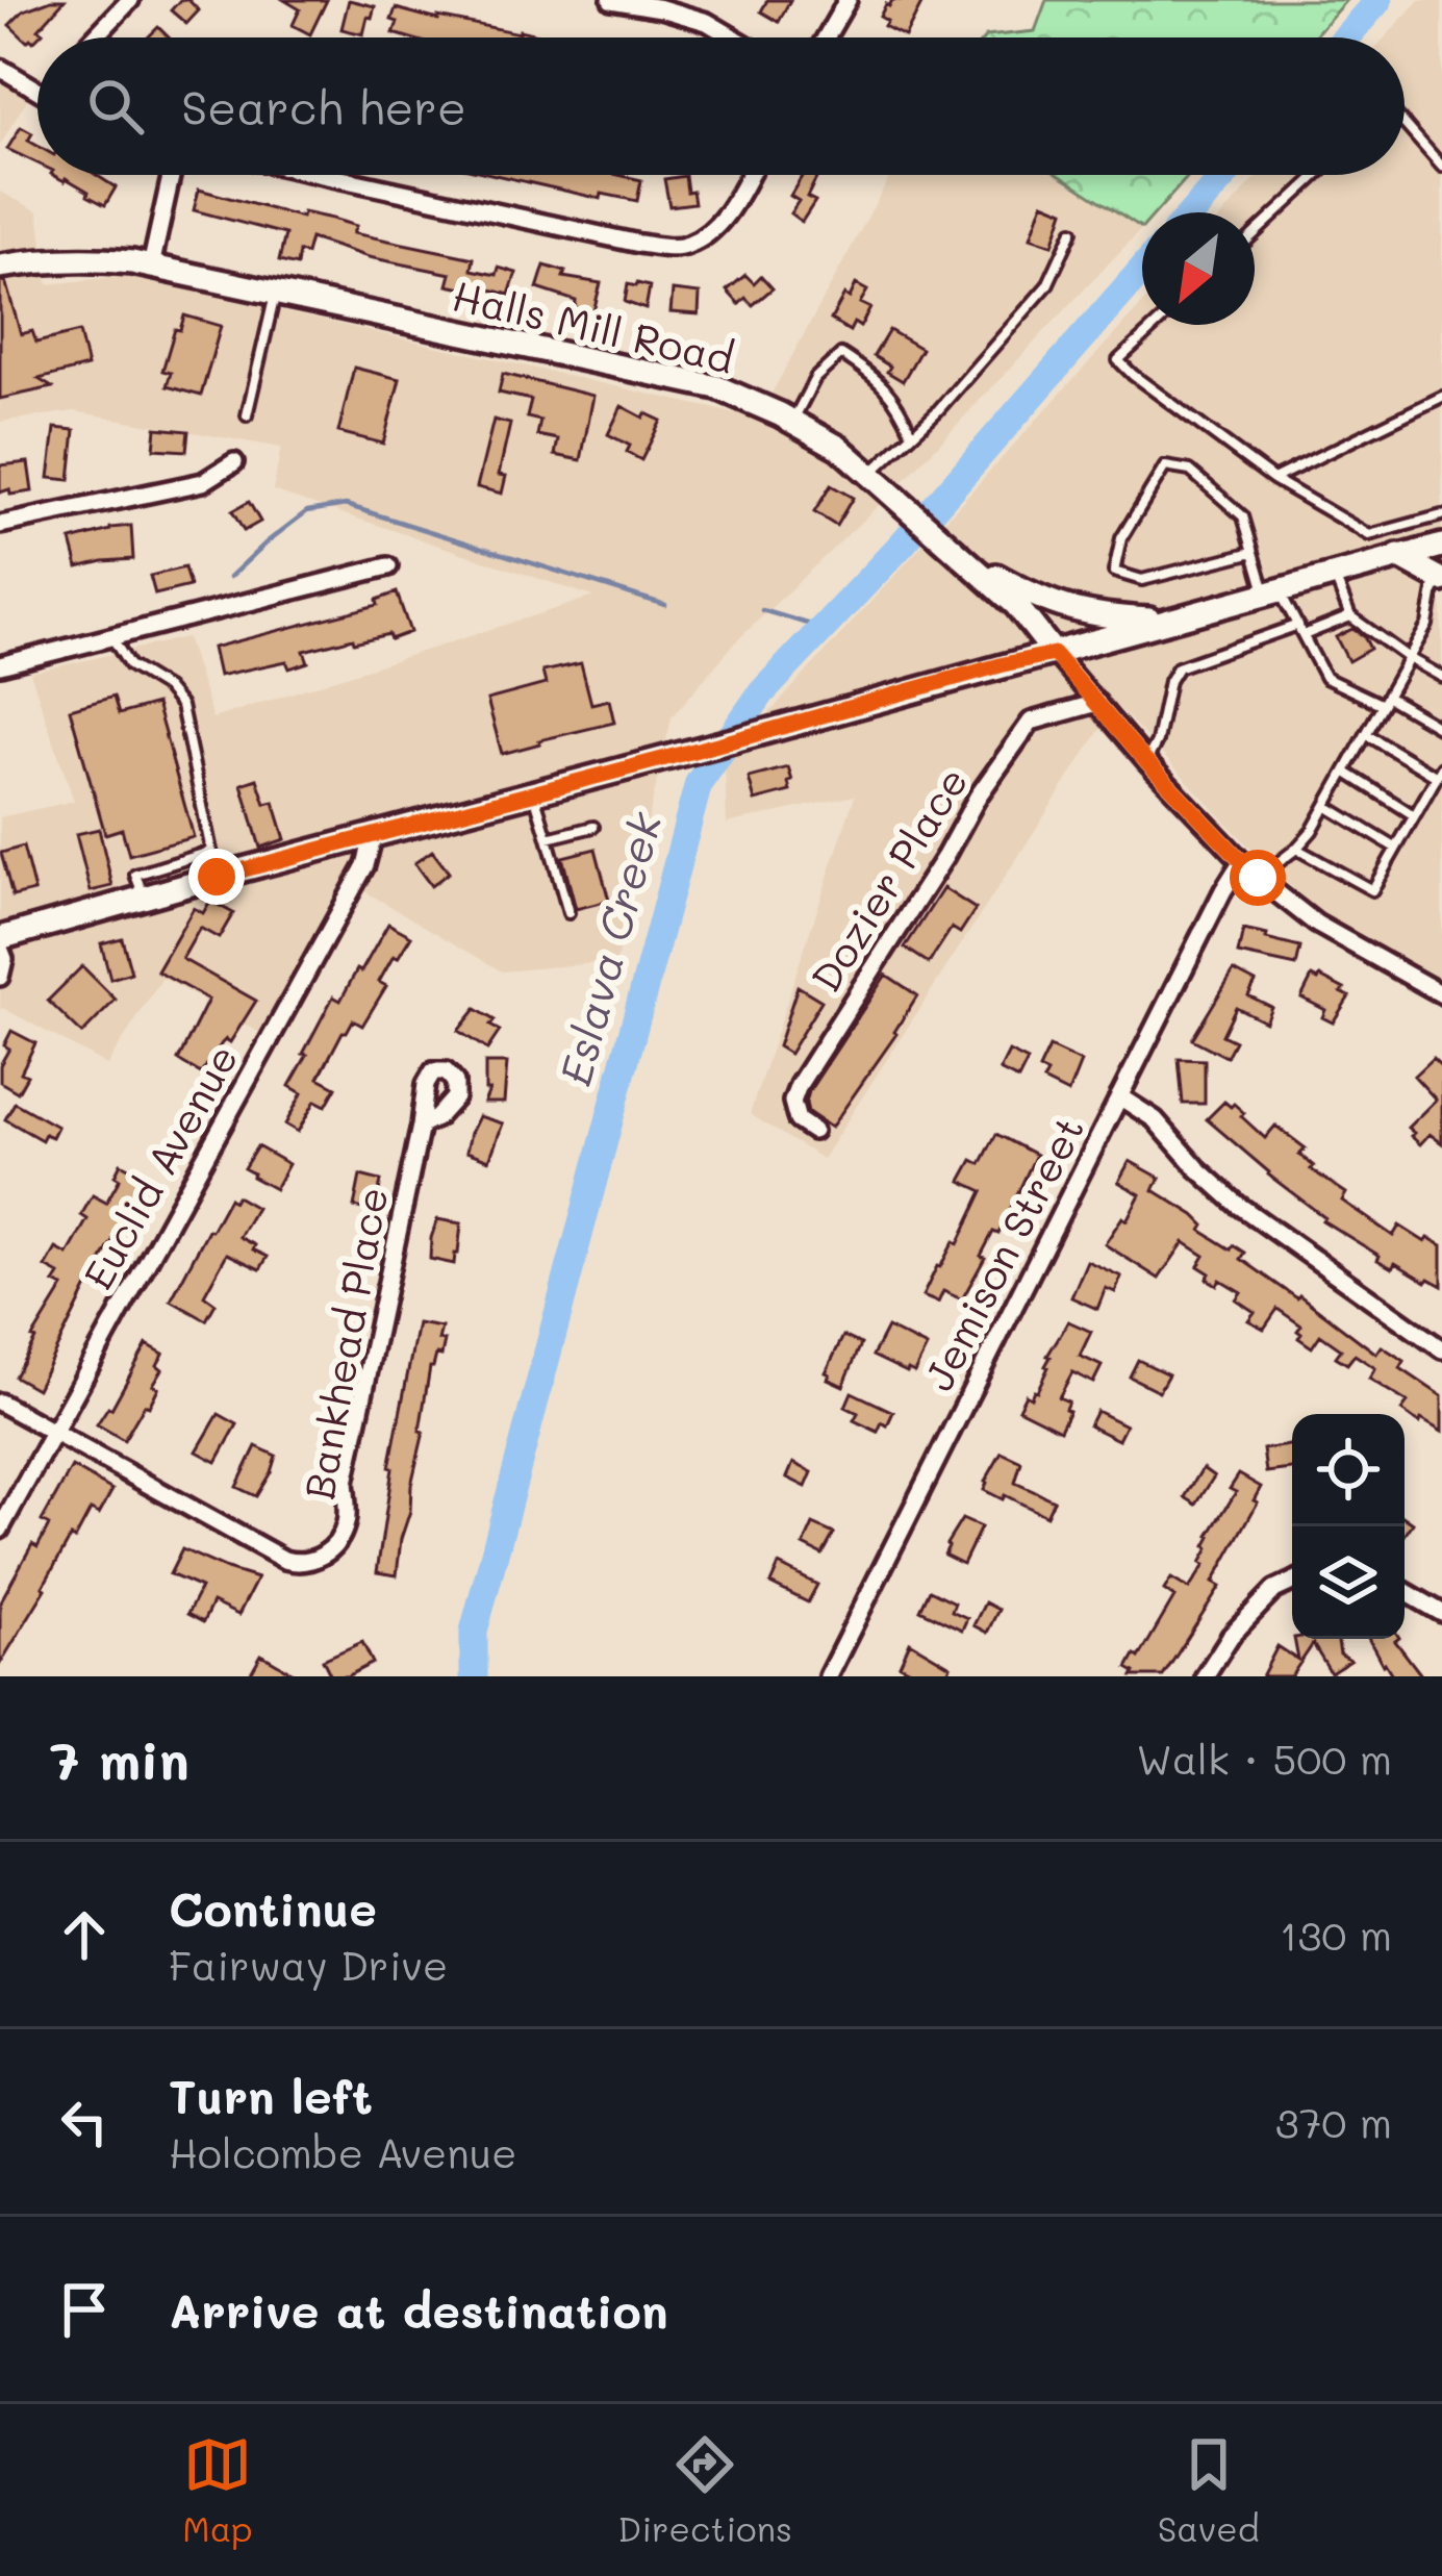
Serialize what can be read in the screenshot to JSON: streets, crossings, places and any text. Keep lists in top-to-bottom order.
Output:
{
  "streets": {
    "street": [
      "Halls Mill Road",
      "Dozier Place",
      "Euclid Avenue",
      "Jemison Street",
      "Bankhead Place"
    ]
  },
  "crossings": [
    ["Euclid Avenue", "Bankhead Place"]
  ],
  "water": ["Eslava Creek"],
  "north": "bottom left",
  "page": {
    "search": "Search here",
    "heading": ["7 min", "Walk · 500 m"],
    "list": [
      ["Continue", "Fairway Drive", "130 m"],
      ["Turn left", "Holcombe Avenue", "370 m"],
      "Arrive at destination"
    ],
    "nav": ["Map", "Directions", "Saved"]
  }
}
